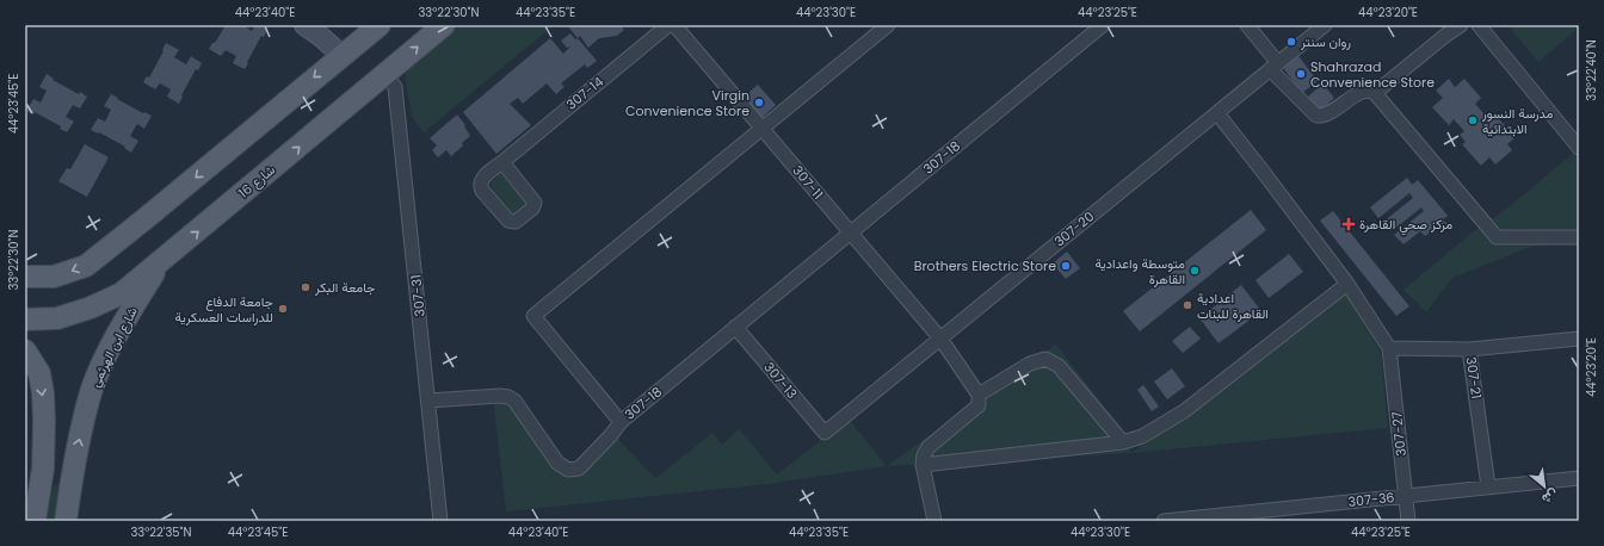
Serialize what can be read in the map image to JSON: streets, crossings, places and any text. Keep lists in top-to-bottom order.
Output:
{
  "streets": {
    "main road": ["شارع 16", "شارع ابن الهرثمي"],
    "street": [
      "307-14",
      "307-18",
      "307-11",
      "307-20",
      "307-31",
      "307-21",
      "307-13",
      "307-27",
      "307-36"
    ]
  },
  "crossings": [
    ["307-18", "307-11"],
    ["307-18", "307-13"],
    ["شارع 16", "307-31"],
    ["شارع 16", "شارع ابن الهرثمي"],
    ["307-11", "307-20"],
    ["307-20", "307-13"],
    ["307-21", "307-36"],
    ["307-27", "307-36"]
  ],
  "one_way": ["شارع ابن الهرثمي"],
  "places": {
    "other": [
      "روان سنتر",
      "Shahrazad Convenience Store",
      "Virgin Convenience Store",
      "مدرسة النسور الابتدائية",
      "Brothers Electric Store",
      "متوسطة واعدادية القاهرة",
      "جامعة البكر",
      "اعدادية القاهرة للبنات",
      "جامعة الدفاع للدراسات العسكرية"
    ],
    "health": ["مركز صحي القاهرة"]
  },
  "north": "bottom right",
  "coordinates": [
    "44°23'40\"E",
    "33°22'30\"N",
    "44°23'35\"E",
    "44°23'30\"E",
    "44°23'25\"E",
    "44°23'20\"E",
    "33°22'40\"N",
    "44°23'45\"E",
    "33°22'35\"N"
  ]
}
